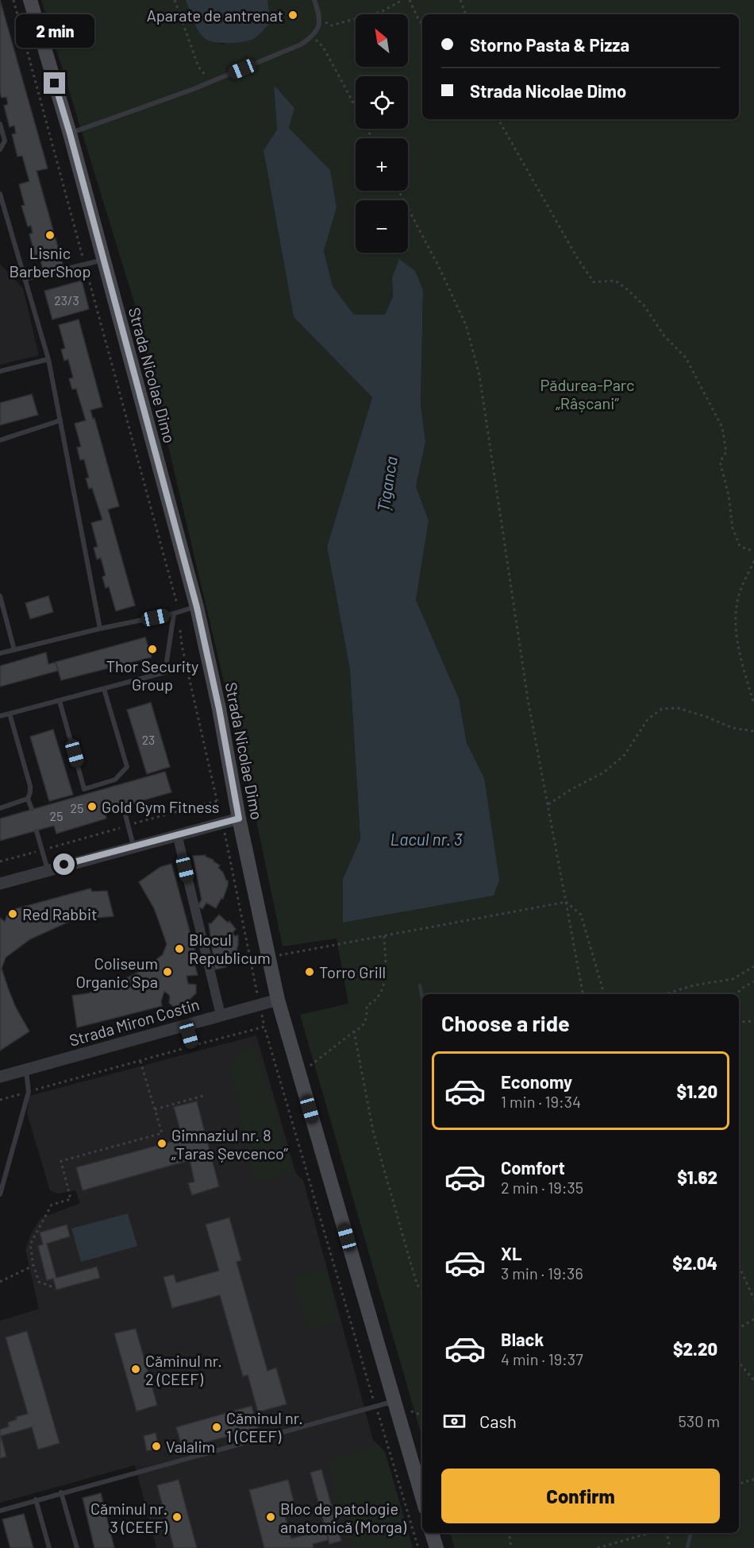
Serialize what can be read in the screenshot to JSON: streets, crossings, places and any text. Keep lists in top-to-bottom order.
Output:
{
  "streets": {
    "main road": ["Strada Nicolae Dimo"],
    "street": ["Strada Miron Costin"]
  },
  "crossings": [
    ["Strada Nicolae Dimo", "Strada Miron Costin"]
  ],
  "water": ["Țîganca", "Lacul nr. 3"],
  "parks": ["Pădurea-Parc „Râșcani”"],
  "places": [
    "Aparate de antrenat",
    "Lisnic BarberShop",
    "Thor Security Group",
    "Gold Gym Fitness",
    "Red Rabbit",
    "Blocul Republicum",
    "Coliseum Organic Spa",
    "Torro Grill",
    "Gimnaziul nr. 8 „Taras Șevcenco”",
    "Căminul nr. 2 (CEEF)",
    "Căminul nr. 1 (CEEF)",
    "Valalim",
    "Căminul nr. 3 (CEEF)",
    "Bloc de patologie anatomică (Morga)"
  ],
  "house_numbers": [
    "23/3",
    "23",
    "25",
    "25"
  ],
  "north": "top left",
  "page": {
    "map_buttons": ["+", "−"],
    "bubble": "2 min",
    "banner": ["Storno Pasta & Pizza", "Strada Nicolae Dimo"],
    "heading": "Choose a ride",
    "list": [
      {
        "name": "Economy",
        "note": "1 min · 19:34",
        "value": "$1.20"
      },
      {
        "name": "Comfort",
        "note": "2 min · 19:35",
        "value": "$1.62"
      },
      {
        "name": "XL",
        "note": "3 min · 19:36",
        "value": "$2.04"
      },
      {
        "name": "Black",
        "note": "4 min · 19:37",
        "value": "$2.20"
      }
    ],
    "pay": ["Cash", "530 m"],
    "buttons": "Confirm"
  }
}
